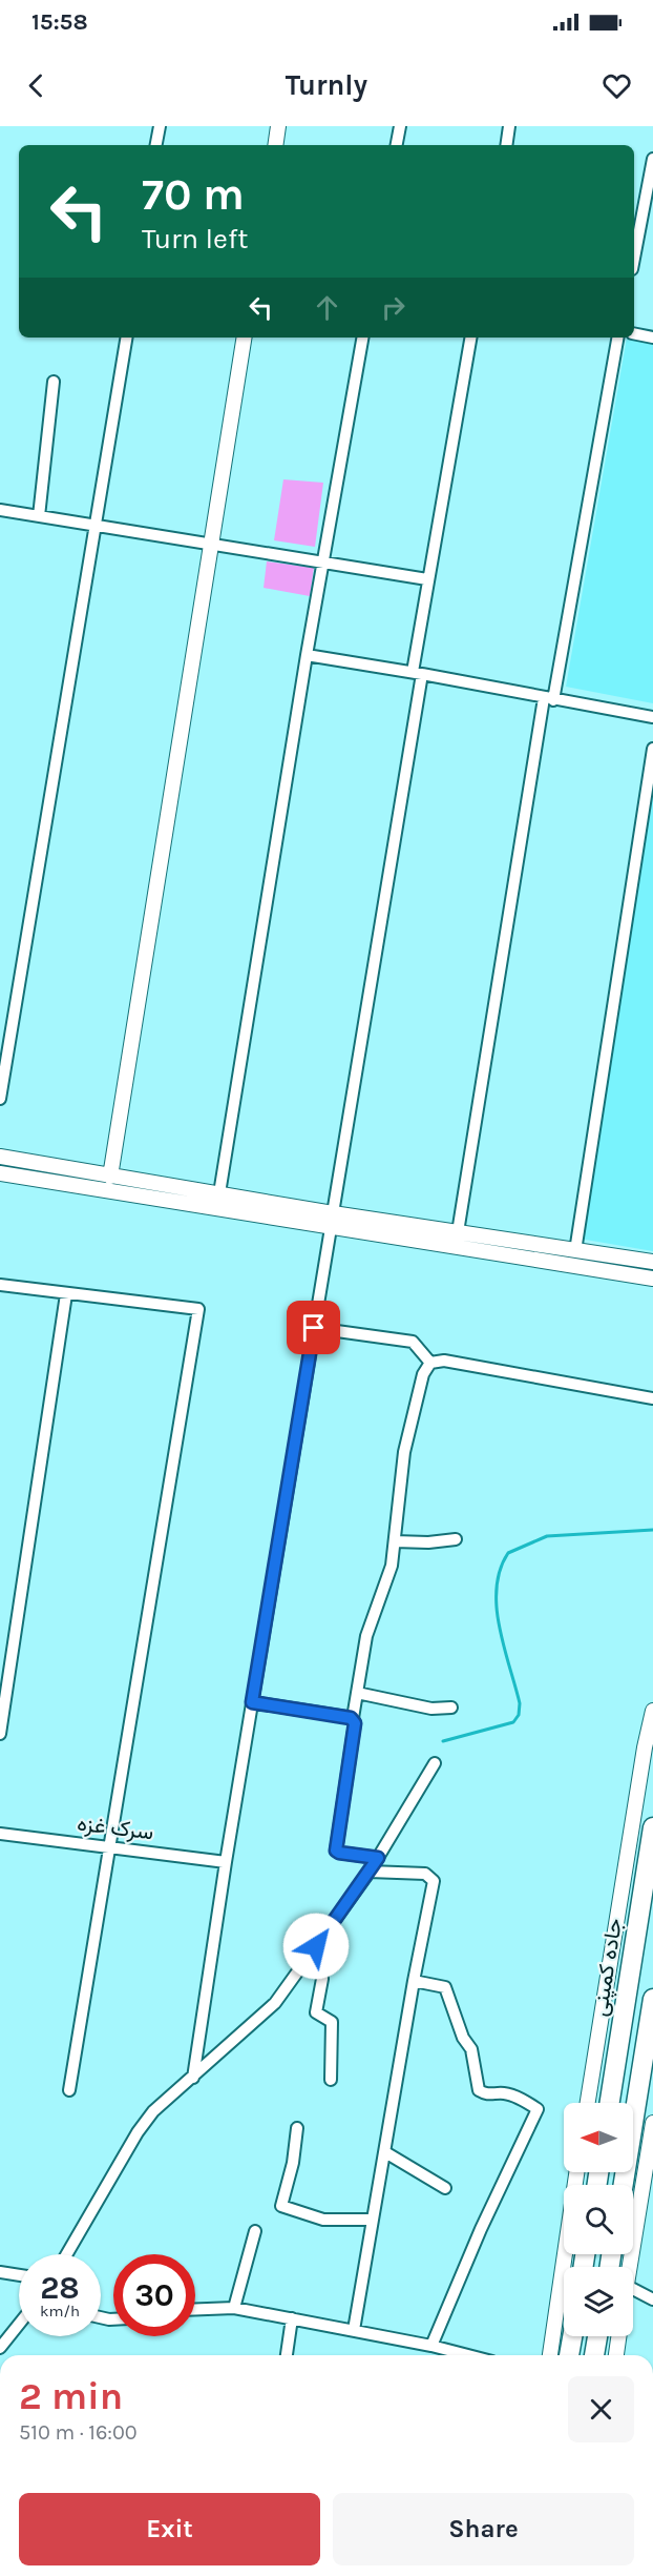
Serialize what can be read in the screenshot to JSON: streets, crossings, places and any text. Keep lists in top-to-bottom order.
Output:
{
  "streets": {
    "highway": ["جاده کمپنی"],
    "street": ["سرک غزه"]
  },
  "north": "left",
  "page": {
    "status": "15:58",
    "header": "Turnly",
    "turn": ["70 m", "Turn left"],
    "speed": "28 km/h",
    "limit": "30",
    "heading": ["2 min", "510 m · 16:00"],
    "buttons": ["Exit", "Share"]
  }
}
